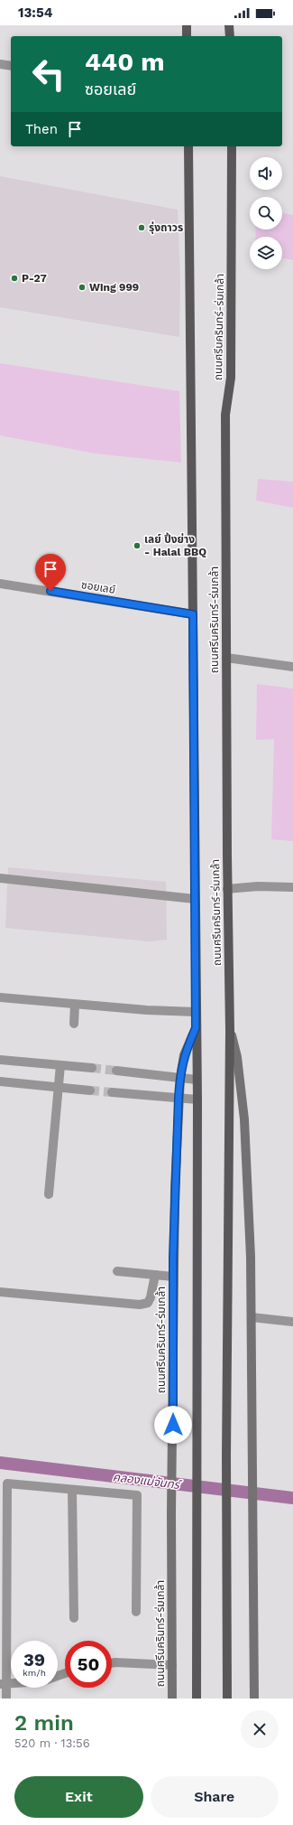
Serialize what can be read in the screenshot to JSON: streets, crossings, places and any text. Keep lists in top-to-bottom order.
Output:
{
  "streets": {
    "main road": ["ถนนศรีนครินทร์-ร่มเกล้า"],
    "street": ["ซอยเลย์"]
  },
  "crossings": [
    ["ถนนศรีนครินทร์-ร่มเกล้า", "ซอยเลย์"]
  ],
  "water": ["คลองแม่จันทร์"],
  "places": [
    "รุ่งถาวร",
    "P-27",
    "Wing 999",
    "เลย์ ปิ้งย่าง - Halal BBQ"
  ],
  "page": {
    "status": "13:54",
    "turn": ["440 m", "ซอยเลย์"],
    "then": "Then",
    "speed": "39 km/h",
    "limit": "50",
    "heading": ["2 min", "520 m · 13:56"],
    "buttons": ["Exit", "Share"]
  }
}
